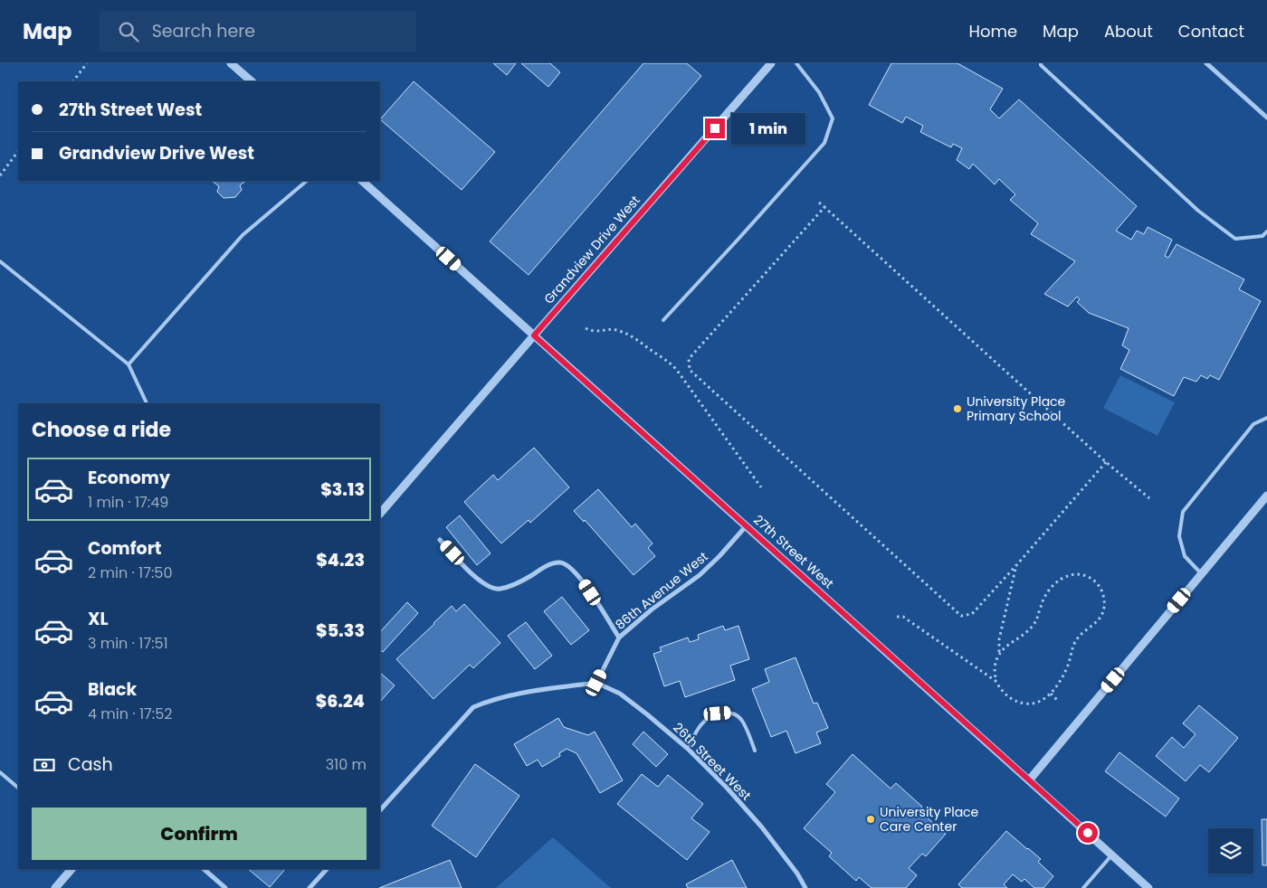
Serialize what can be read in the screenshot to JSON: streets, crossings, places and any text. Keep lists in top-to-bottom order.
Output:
{
  "streets": {
    "street": [
      "Grandview Drive West",
      "27th Street West",
      "86th Avenue West",
      "26th Street West"
    ]
  },
  "crossings": [
    ["Grandview Drive West", "27th Street West"],
    ["27th Street West", "86th Avenue West"],
    ["86th Avenue West", "26th Street West"]
  ],
  "places": ["University Place Primary School", "University Place Care Center"],
  "page": {
    "header": "Map",
    "search": "Search here",
    "nav": [
      "Home",
      "Map",
      "About",
      "Contact"
    ],
    "banner": ["27th Street West", "Grandview Drive West"],
    "bubble": "1 min",
    "heading": "Choose a ride",
    "list": [
      {
        "name": "Economy",
        "note": "1 min · 17:49",
        "value": "$3.13"
      },
      {
        "name": "Comfort",
        "note": "2 min · 17:50",
        "value": "$4.23"
      },
      {
        "name": "XL",
        "note": "3 min · 17:51",
        "value": "$5.33"
      },
      {
        "name": "Black",
        "note": "4 min · 17:52",
        "value": "$6.24"
      }
    ],
    "pay": ["Cash", "310 m"],
    "buttons": "Confirm"
  }
}
